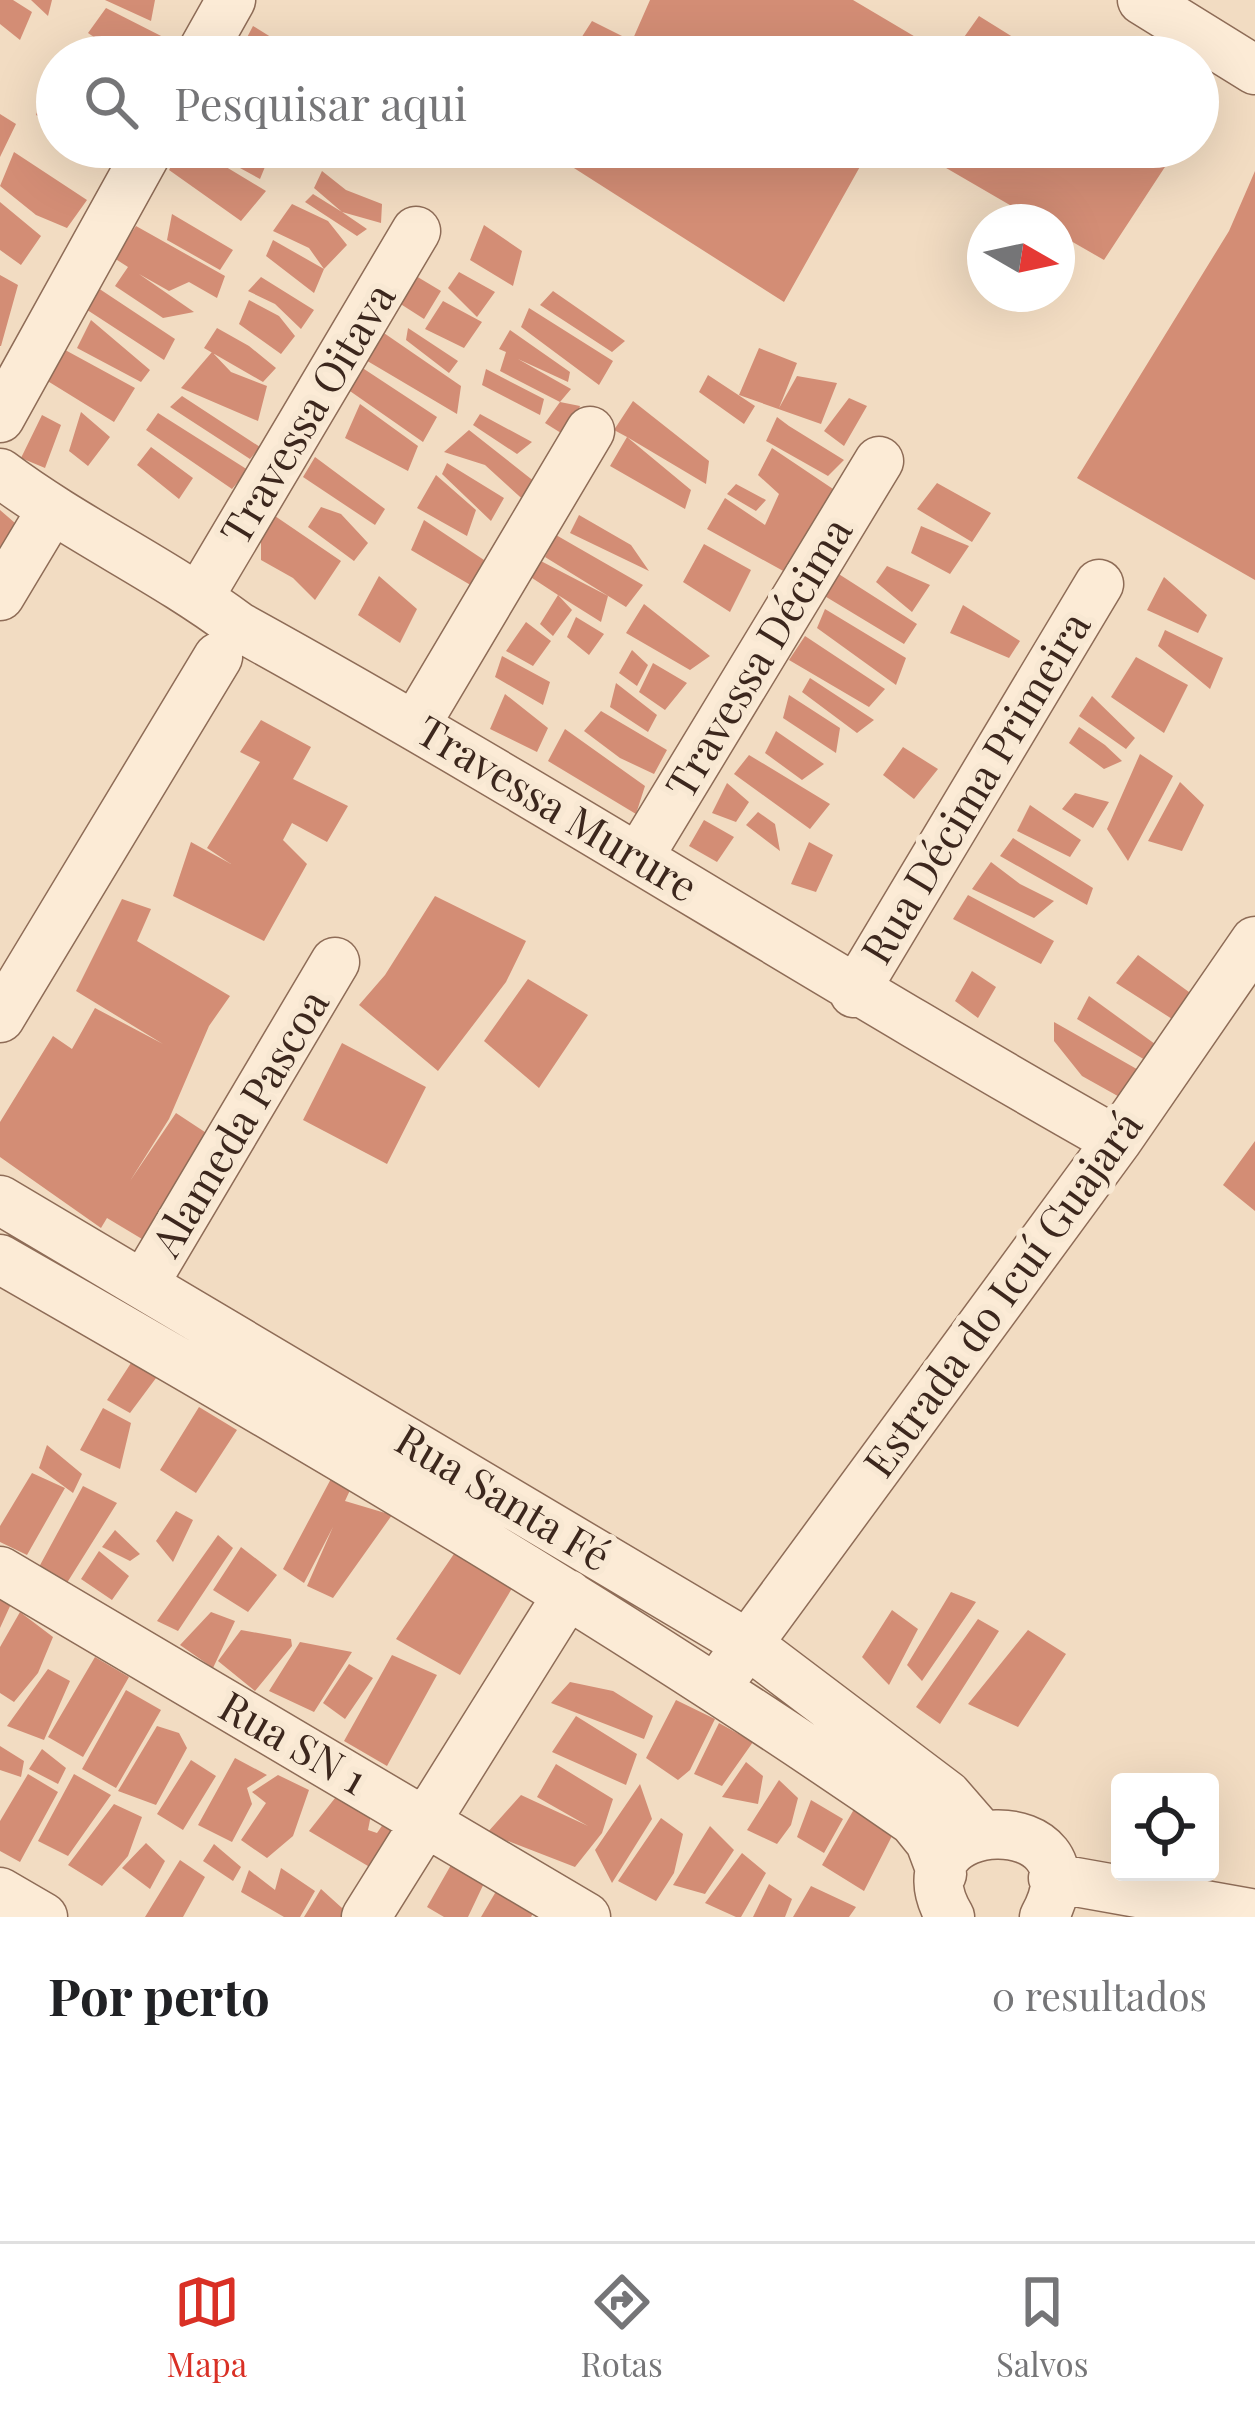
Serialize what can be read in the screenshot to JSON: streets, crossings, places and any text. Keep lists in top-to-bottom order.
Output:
{
  "streets": {
    "street": [
      "Travessa Oitava",
      "Travessa Décima",
      "Rua Décima Primeira",
      "Travessa Murure",
      "Alameda Pascoa",
      "Estrada do Icuí Guajará",
      "Rua Santa Fé",
      "Rua SN 1"
    ]
  },
  "crossings": [
    ["Travessa Oitava", "Travessa Murure"],
    ["Travessa Décima", "Travessa Murure"],
    ["Rua Décima Primeira", "Travessa Murure"],
    ["Travessa Murure", "Estrada do Icuí Guajará"],
    ["Alameda Pascoa", "Rua Santa Fé"],
    ["Estrada do Icuí Guajará", "Rua Santa Fé"]
  ],
  "north": "right",
  "page": {
    "search": "Pesquisar aqui",
    "heading": ["Por perto", "0 resultados"],
    "nav": ["Mapa", "Rotas", "Salvos"]
  }
}
